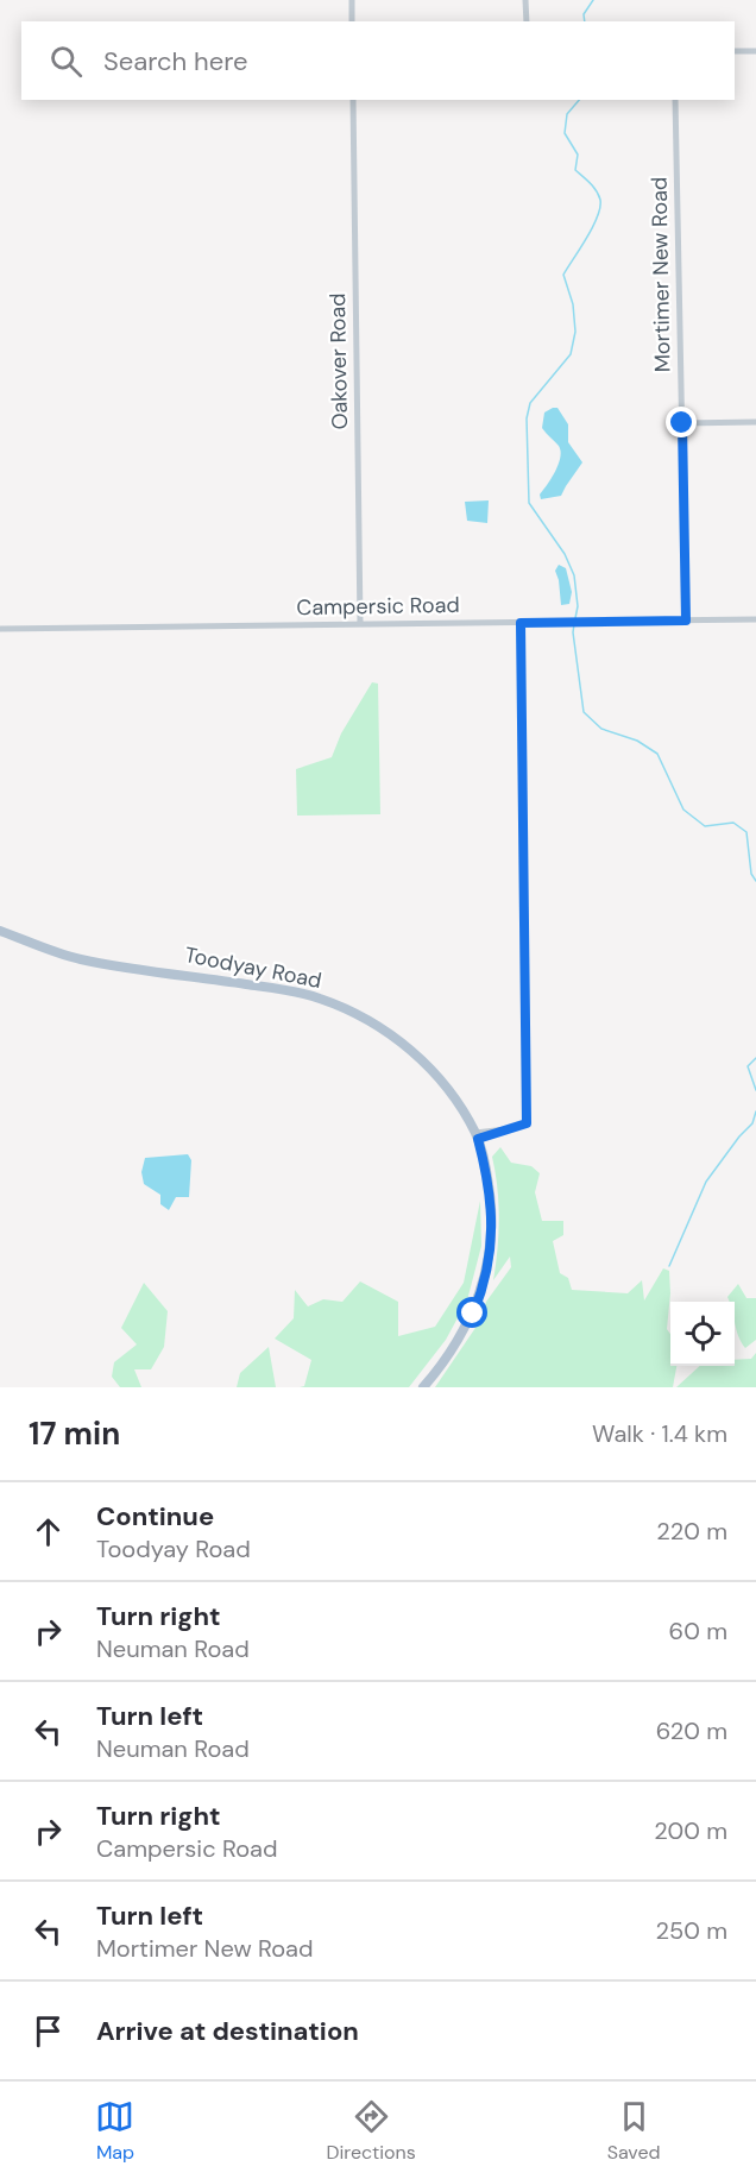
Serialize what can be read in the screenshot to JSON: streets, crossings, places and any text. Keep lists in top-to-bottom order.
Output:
{
  "streets": {
    "main road": ["Toodyay Road"],
    "street": ["Mortimer New Road", "Oakover Road", "Campersic Road"]
  },
  "crossings": [
    ["Mortimer New Road", "Campersic Road"],
    ["Oakover Road", "Campersic Road"]
  ],
  "page": {
    "search": "Search here",
    "heading": ["17 min", "Walk · 1.4 km"],
    "list": [
      ["Continue", "Toodyay Road", "220 m"],
      ["Turn right", "Neuman Road", "60 m"],
      ["Turn left", "Neuman Road", "620 m"],
      ["Turn right", "Campersic Road", "200 m"],
      ["Turn left", "Mortimer New Road", "250 m"],
      "Arrive at destination"
    ],
    "nav": ["Map", "Directions", "Saved"]
  }
}
